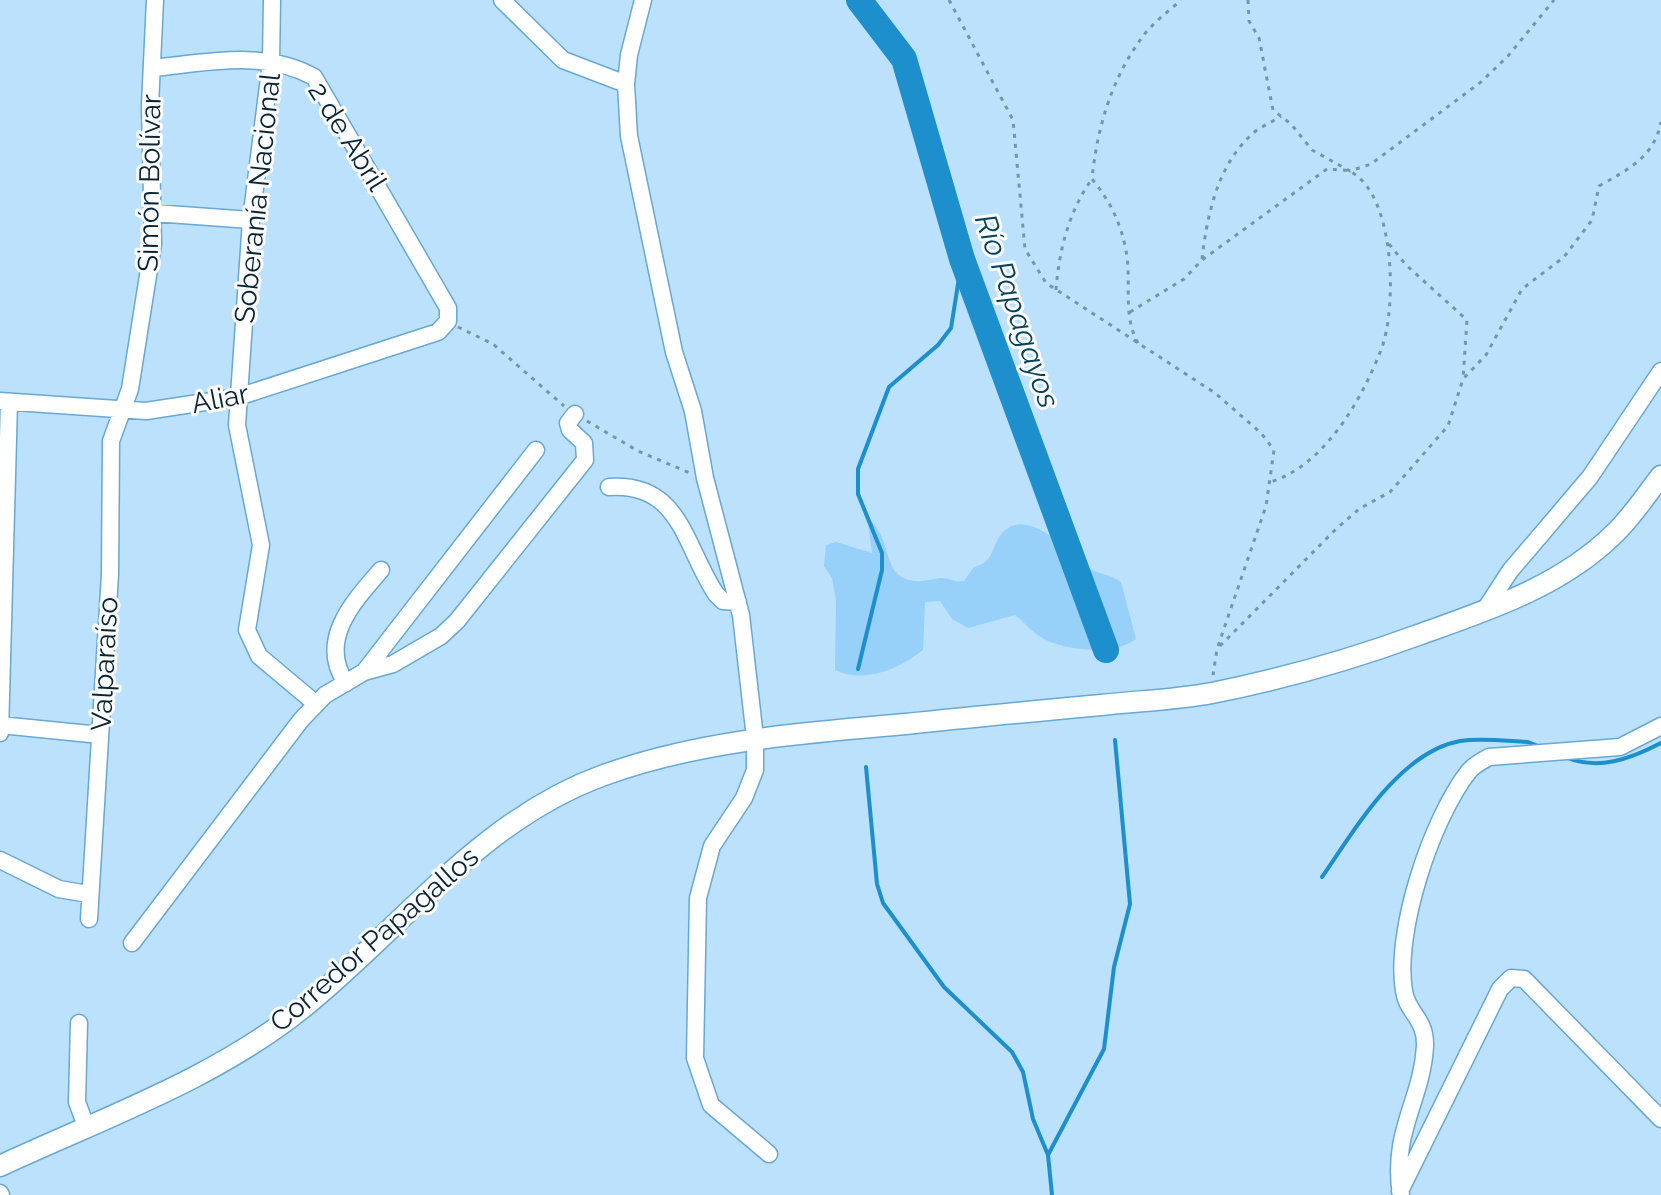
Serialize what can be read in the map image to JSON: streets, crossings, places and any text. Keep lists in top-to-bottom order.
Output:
{
  "streets": {
    "main road": ["Corredor Papagallos"],
    "street": [
      "2 de Abril",
      "Simón Bolívar",
      "Soberanía Nacional",
      "Aliar",
      "Valparaíso"
    ]
  },
  "crossings": [
    ["2 de Abril", "Simón Bolívar"],
    ["2 de Abril", "Soberanía Nacional"],
    ["2 de Abril", "Aliar"],
    ["Simón Bolívar", "Aliar"],
    ["Simón Bolívar", "Valparaíso"],
    ["Soberanía Nacional", "Aliar"],
    ["Aliar", "Valparaíso"]
  ],
  "water": ["Río Papagayos"]
}
